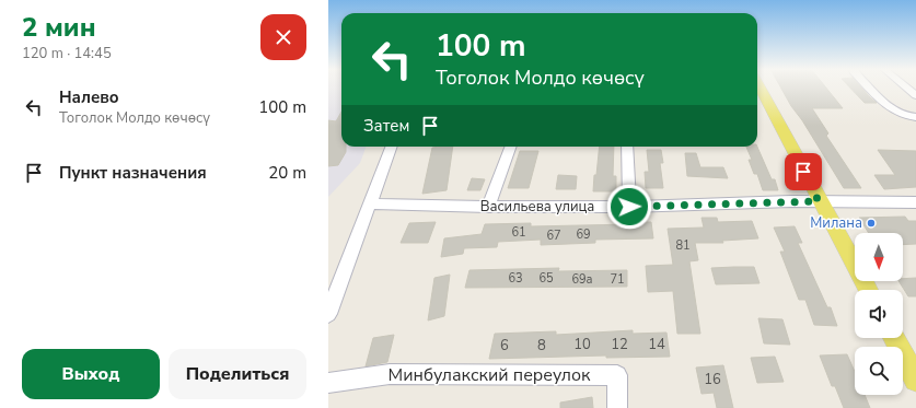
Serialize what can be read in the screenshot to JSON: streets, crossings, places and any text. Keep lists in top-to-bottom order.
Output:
{
  "streets": {
    "street": ["Васильева улица", "Минбулакский переулок"]
  },
  "places": ["Милана"],
  "house_numbers": [
    "61",
    "69",
    "67",
    "81",
    "63",
    "65",
    "69а",
    "71",
    "10",
    "12",
    "14",
    "6",
    "8",
    "16"
  ],
  "north": "bottom",
  "page": {
    "heading": ["2 мин", "120 m · 14:45"],
    "turn": ["100 m", "Тоголок Молдо көчөсү"],
    "list": [
      {
        "name": "Налево",
        "note": "Тоголок Молдо көчөсү",
        "value": "100 m"
      },
      {
        "name": "Пункт назначения",
        "value": "20 m"
      }
    ],
    "then": "Затем",
    "buttons": ["Выход", "Поделиться"]
  }
}
